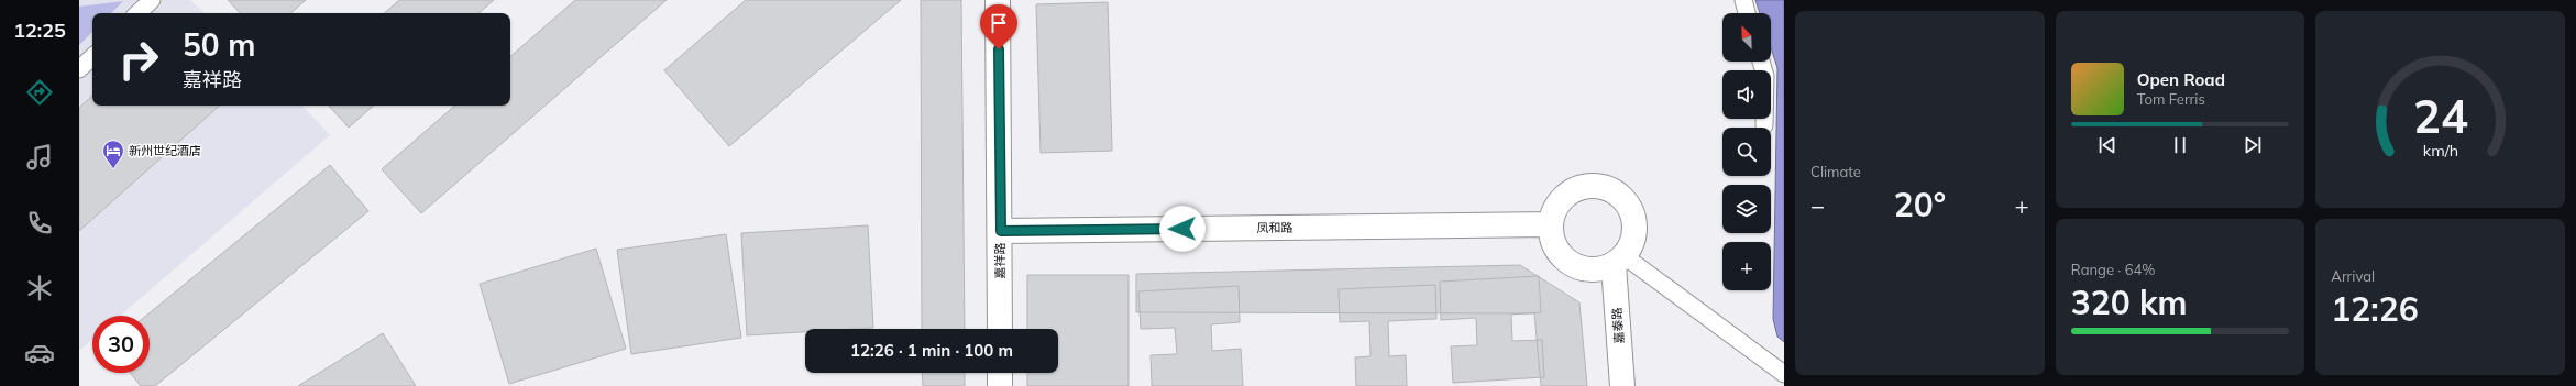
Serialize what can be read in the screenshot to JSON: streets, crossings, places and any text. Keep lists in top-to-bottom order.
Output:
{
  "streets": {
    "street": ["凤和路", "嘉祥路", "嘉泰路"]
  },
  "crossings": [
    ["凤和路", "嘉祥路"],
    ["凤和路", "嘉泰路"]
  ],
  "places": {
    "hotel": ["新州世纪酒店"]
  },
  "north": "top left",
  "page": {
    "tabs": "12:25",
    "tile": [
      "Climate",
      ["Range · 64%", "320 km"],
      ["Arrival", "12:26"]
    ],
    "map_buttons": "+",
    "turn": ["50 m", "嘉祥路"],
    "song": ["Open Road", "Tom Ferris"],
    "heat": ["−", "20°", "+"],
    "limit": "30",
    "trip": "12:26 · 1 min · 100 m",
    "gauge": ["24", "km/h"]
  }
}
